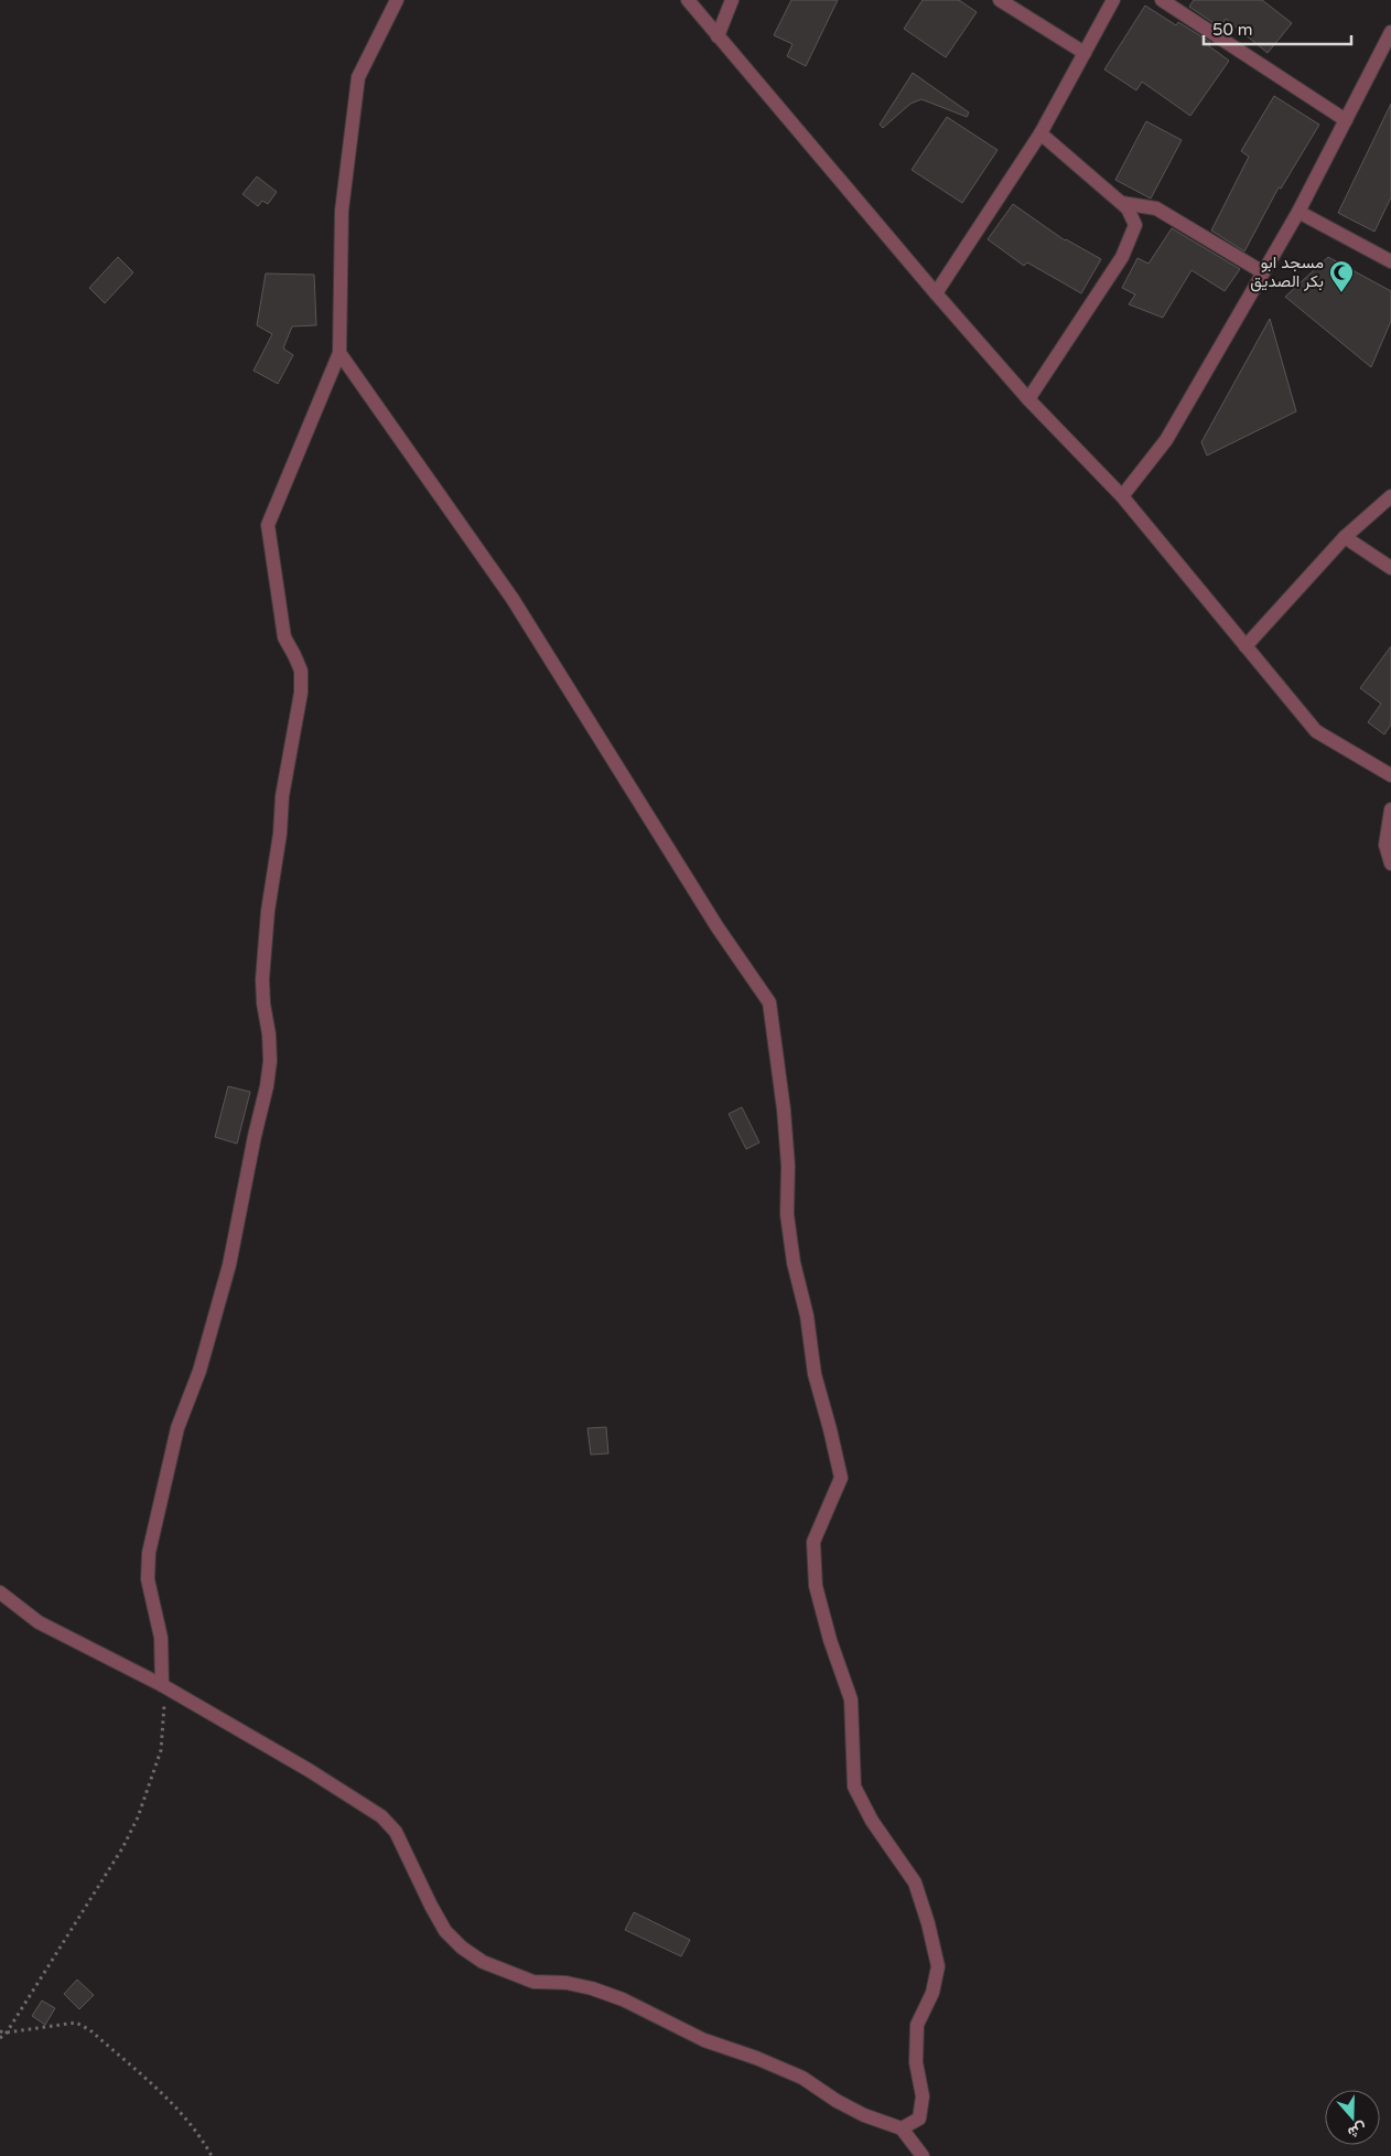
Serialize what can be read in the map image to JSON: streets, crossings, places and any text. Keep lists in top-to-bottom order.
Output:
{
  "places": {
    "mosque": ["مسجد ابو بكر الصديق"]
  },
  "scale_bar": "50 m",
  "north": "bottom"
}
